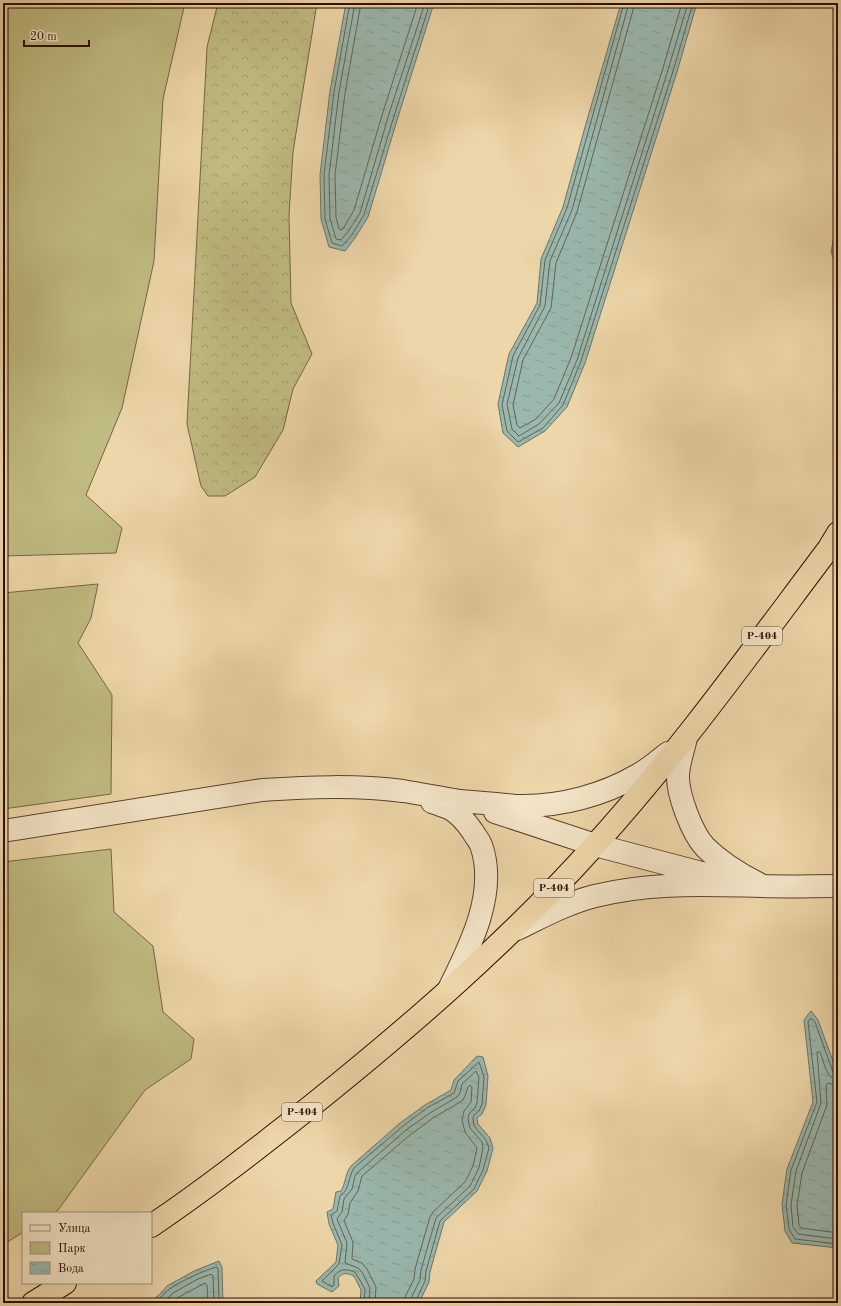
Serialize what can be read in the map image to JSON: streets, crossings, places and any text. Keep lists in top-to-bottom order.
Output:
{
  "streets": {
    "highway": ["Р-404"]
  },
  "legend": ["Улица", "Парк", "Вода"],
  "scale_bar": "20 m"
}
